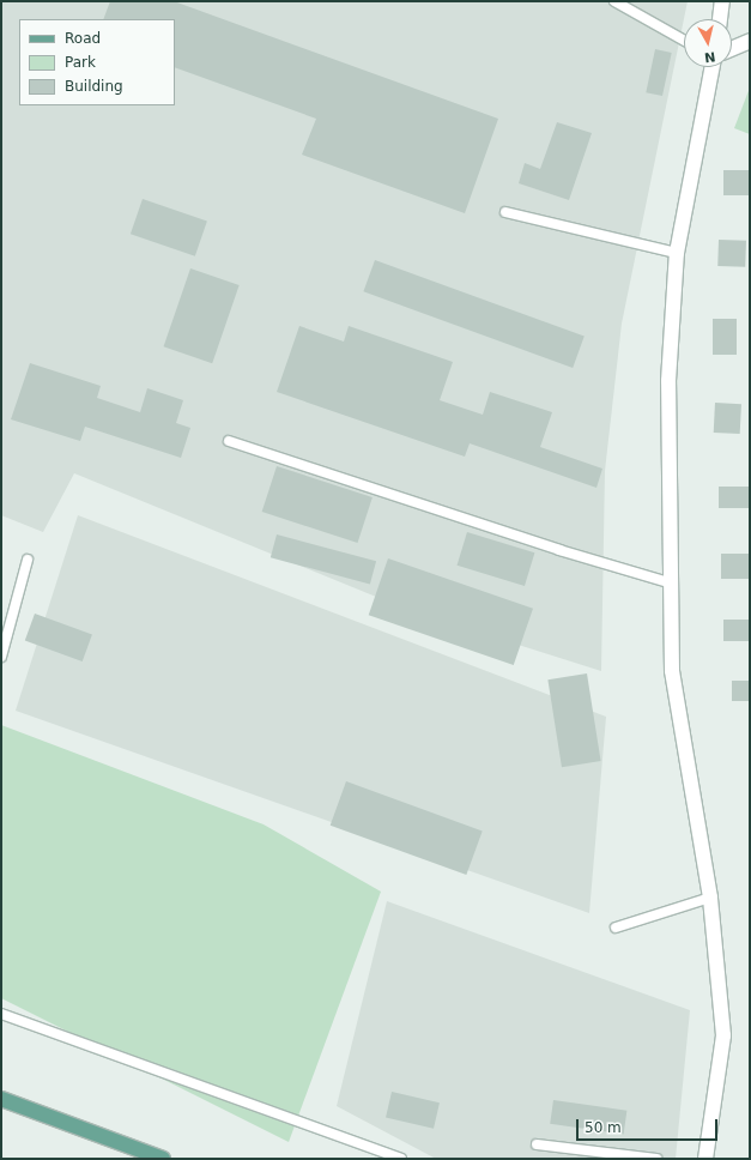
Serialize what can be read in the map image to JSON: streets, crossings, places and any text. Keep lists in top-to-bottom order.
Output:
{
  "legend": ["Road", "Park", "Building"],
  "scale_bar": "50 m",
  "north": "bottom"
}
